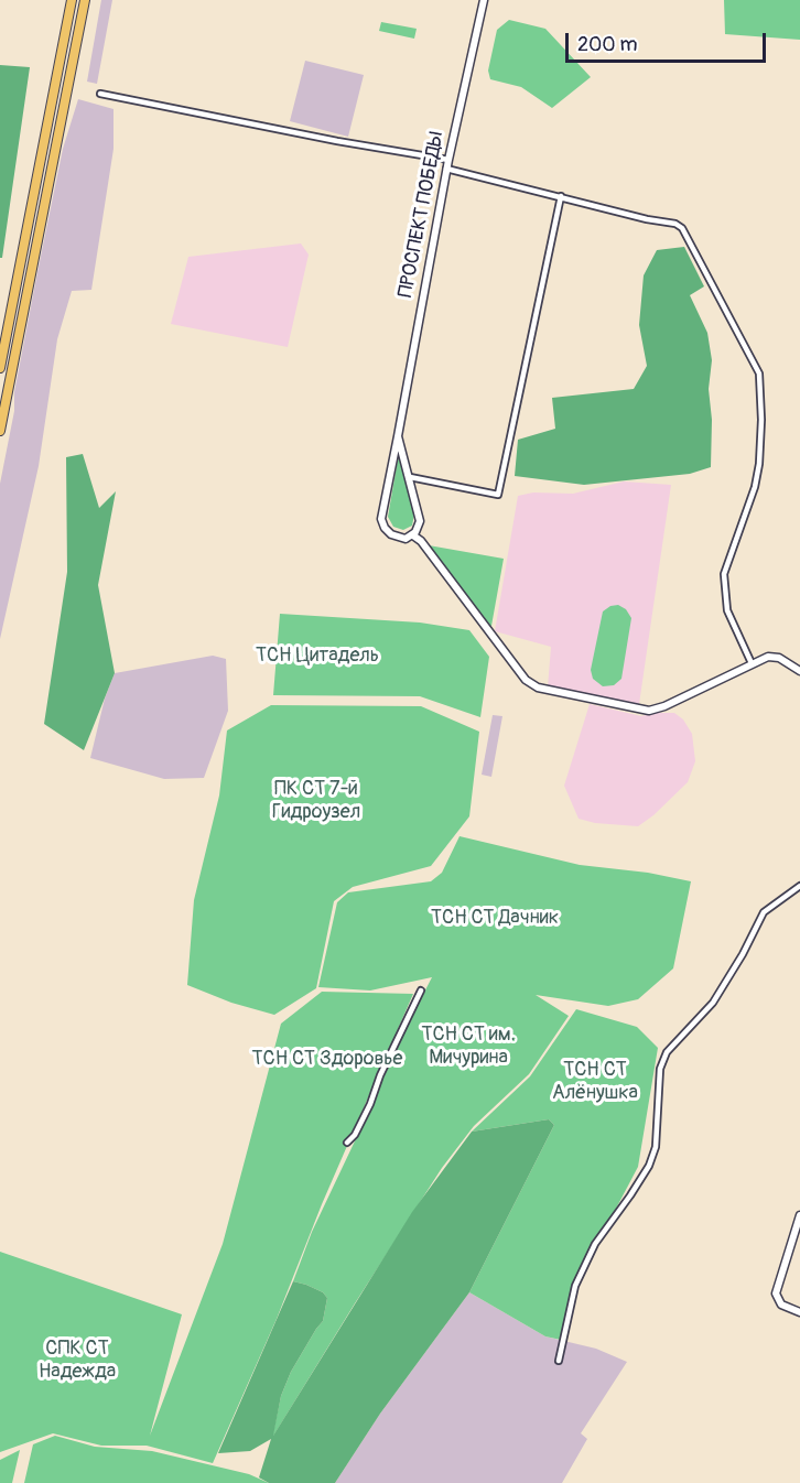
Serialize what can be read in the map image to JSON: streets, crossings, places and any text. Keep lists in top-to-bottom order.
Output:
{
  "streets": {
    "street": ["ПРОСПЕКТ ПОБЕДЫ"]
  },
  "parks": [
    "ТСН Цитадель",
    "ПК СТ 7-й Гидроузел",
    "ТСН СТ Дачник",
    "ТСН СТ им. Мичурина",
    "ТСН СТ Здоровье",
    "ТСН СТ Алёнушка",
    "СПК СТ Надежда"
  ],
  "scale_bar": "200 m"
}
